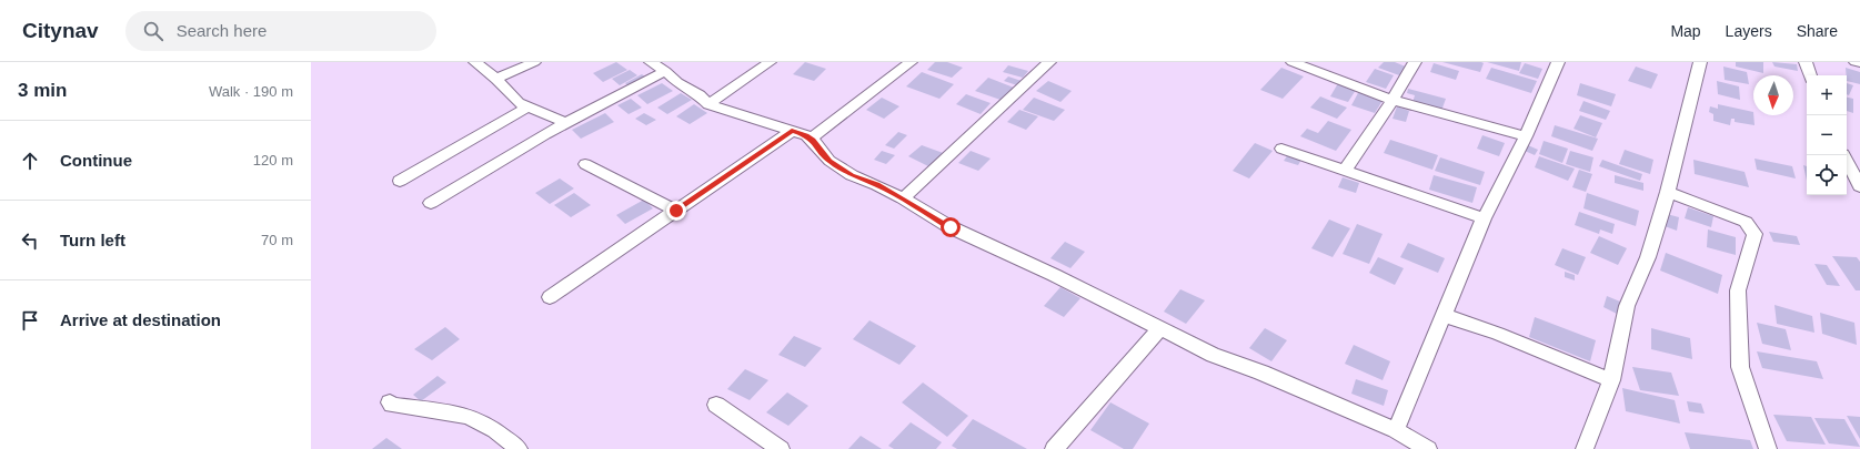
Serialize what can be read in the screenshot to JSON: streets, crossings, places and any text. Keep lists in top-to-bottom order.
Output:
{
  "north": "bottom",
  "page": {
    "header": "Citynav",
    "search": "Search here",
    "nav": ["Map", "Layers", "Share"],
    "heading": ["3 min", "Walk · 190 m"],
    "map_buttons": ["+", "−"],
    "list": [
      ["Continue", "120 m"],
      ["Turn left", "70 m"],
      "Arrive at destination"
    ]
  }
}
